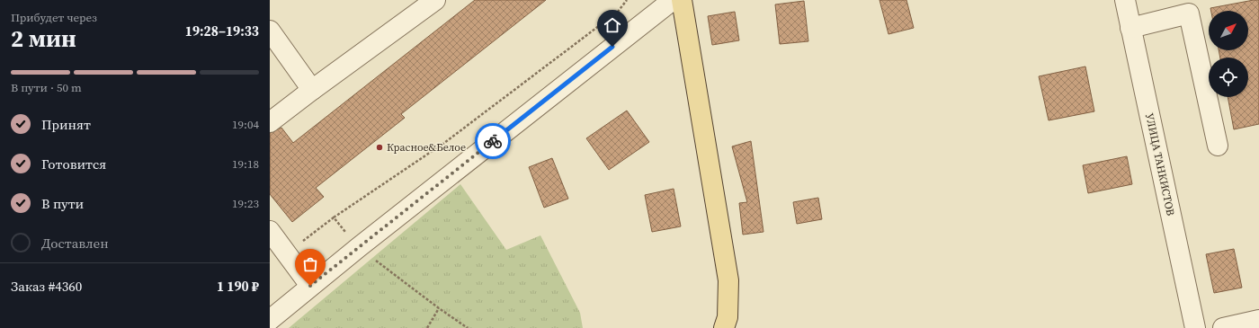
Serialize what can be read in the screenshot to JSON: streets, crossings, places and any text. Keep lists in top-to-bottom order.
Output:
{
  "streets": {
    "street": ["УЛИЦА ТАНКИСТОВ"]
  },
  "places": ["Красное&Белое"],
  "north": "top right",
  "page": {
    "heading": ["2 мин", "Прибудет через", "19:28–19:33"],
    "panel": ["Заказ #4360", "1 190 ₽"],
    "bar": "В пути · 50 m",
    "list": [
      ["Принят", "19:04"],
      ["Готовится", "19:18"],
      ["В пути", "19:23"],
      "Доставлен"
    ]
  }
}
